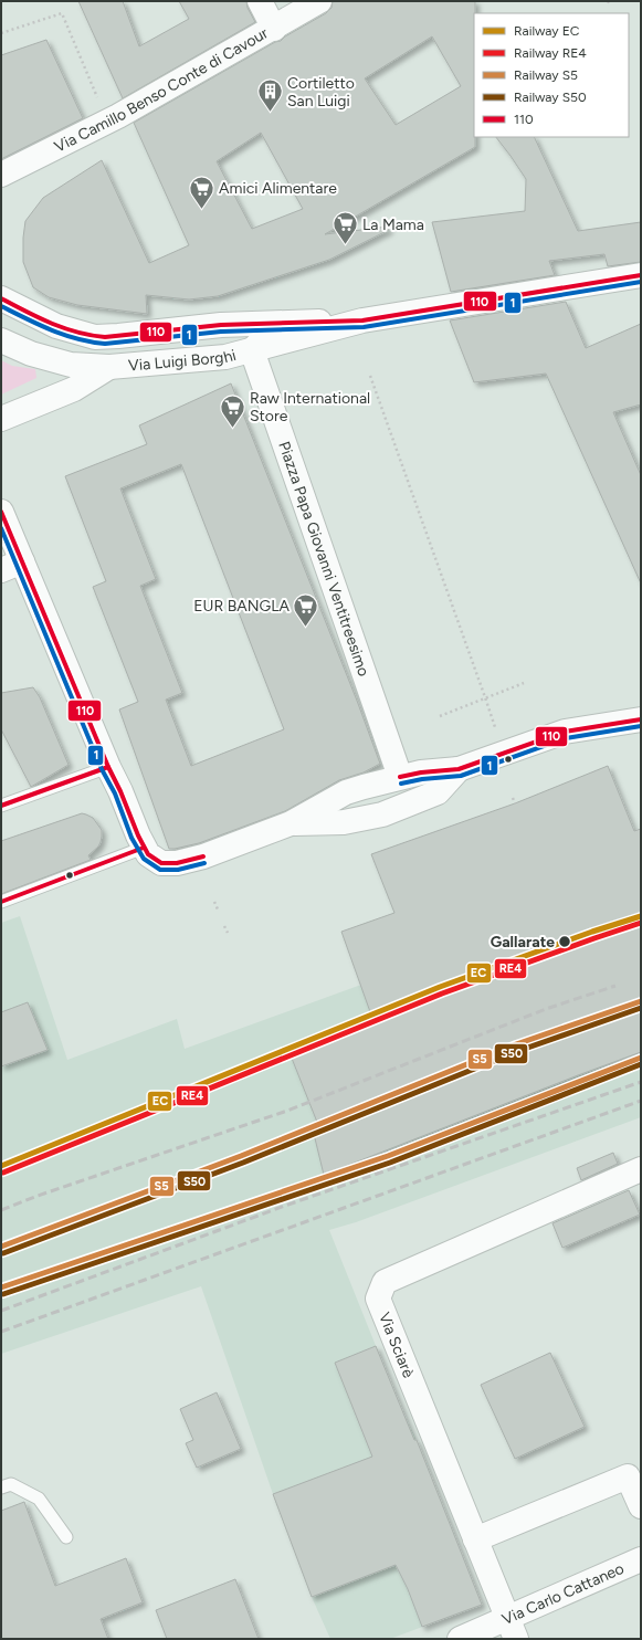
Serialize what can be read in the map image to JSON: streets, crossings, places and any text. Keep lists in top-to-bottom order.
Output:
{
  "streets": {
    "street": [
      "Via Camillo Benso Conte di Cavour",
      "Via Luigi Borghi",
      "Piazza Papa Giovanni Ventitreesimo",
      "Via Sciarè",
      "Via Carlo Cattaneo"
    ]
  },
  "crossings": [
    ["Via Luigi Borghi", "Piazza Papa Giovanni Ventitreesimo"],
    ["Via Sciarè", "Via Carlo Cattaneo"]
  ],
  "places": {
    "building": ["Cortiletto San Luigi"],
    "supermarket": [
      "Amici Alimentare",
      "La Mama",
      "Raw International Store",
      "EUR BANGLA"
    ],
    "other": ["Gallarate"]
  },
  "lines": [
    "transit line 110",
    "transit line 1",
    "rail line EC",
    "rail line RE4",
    "rail line S5",
    "rail line S50"
  ],
  "legend": [
    "Railway EC",
    "Railway RE4",
    "Railway S5",
    "Railway S50",
    "110"
  ]
}
